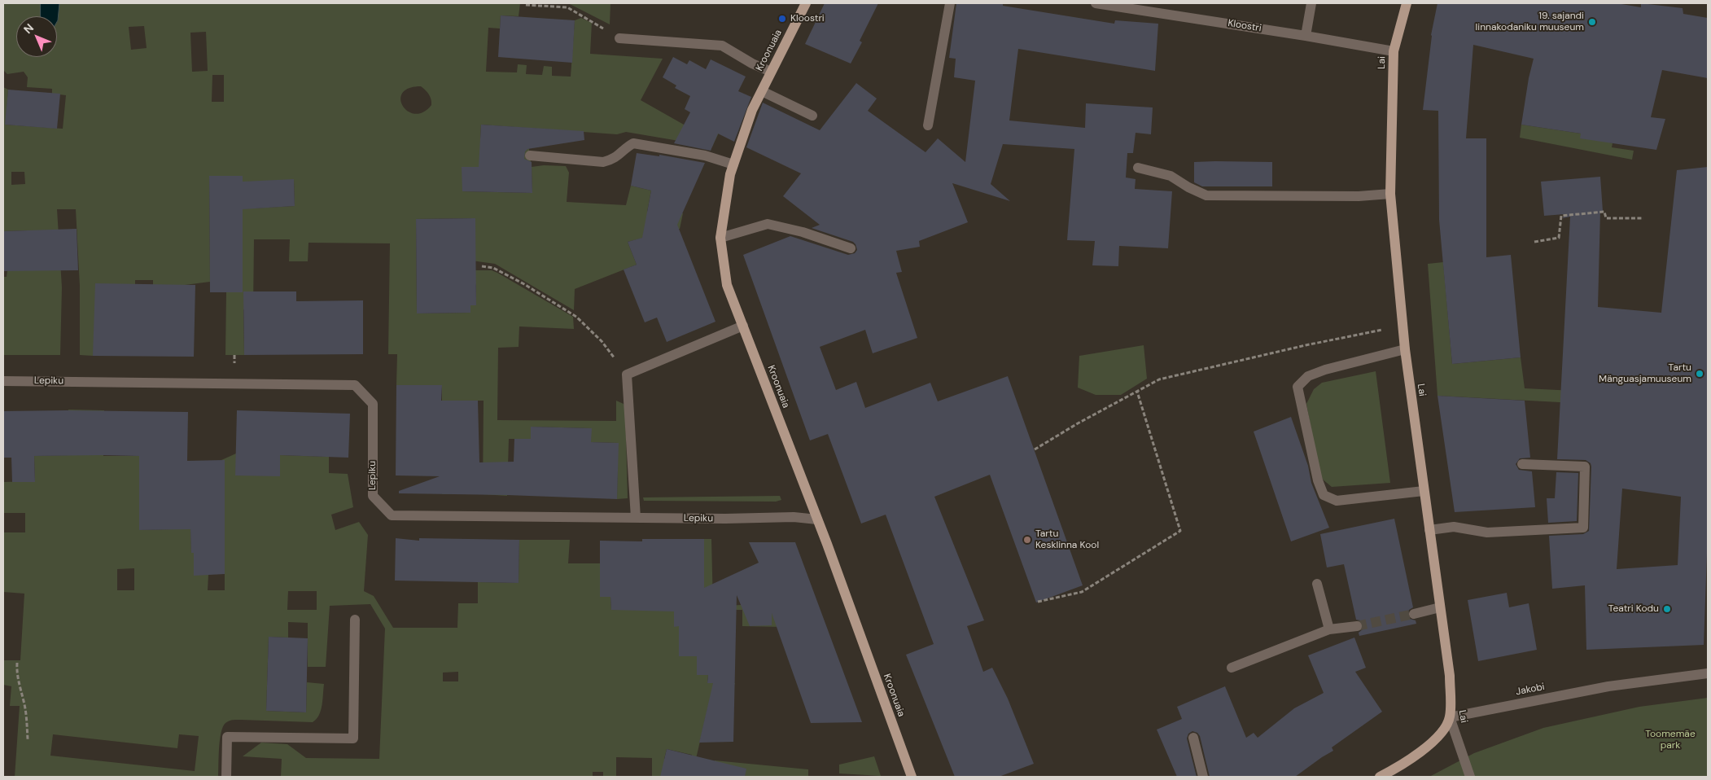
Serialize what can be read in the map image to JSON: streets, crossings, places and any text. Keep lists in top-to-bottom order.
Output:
{
  "streets": {
    "main road": ["Kroonuaia", "Lai"],
    "street": ["Kloostri", "Lepiku", "Jakobi"]
  },
  "crossings": [
    ["Kloostri", "Lai"],
    ["Kroonuaia", "Lepiku"],
    ["Lai", "Jakobi"]
  ],
  "parks": ["Toomemäe park"],
  "places": [
    "Kloostri",
    "19. sajandi linnakodaniku muuseum",
    "Tartu Mänguasjamuuseum",
    "Tartu Kesklinna Kool",
    "Teatri Kodu"
  ],
  "north": "top left"
}
